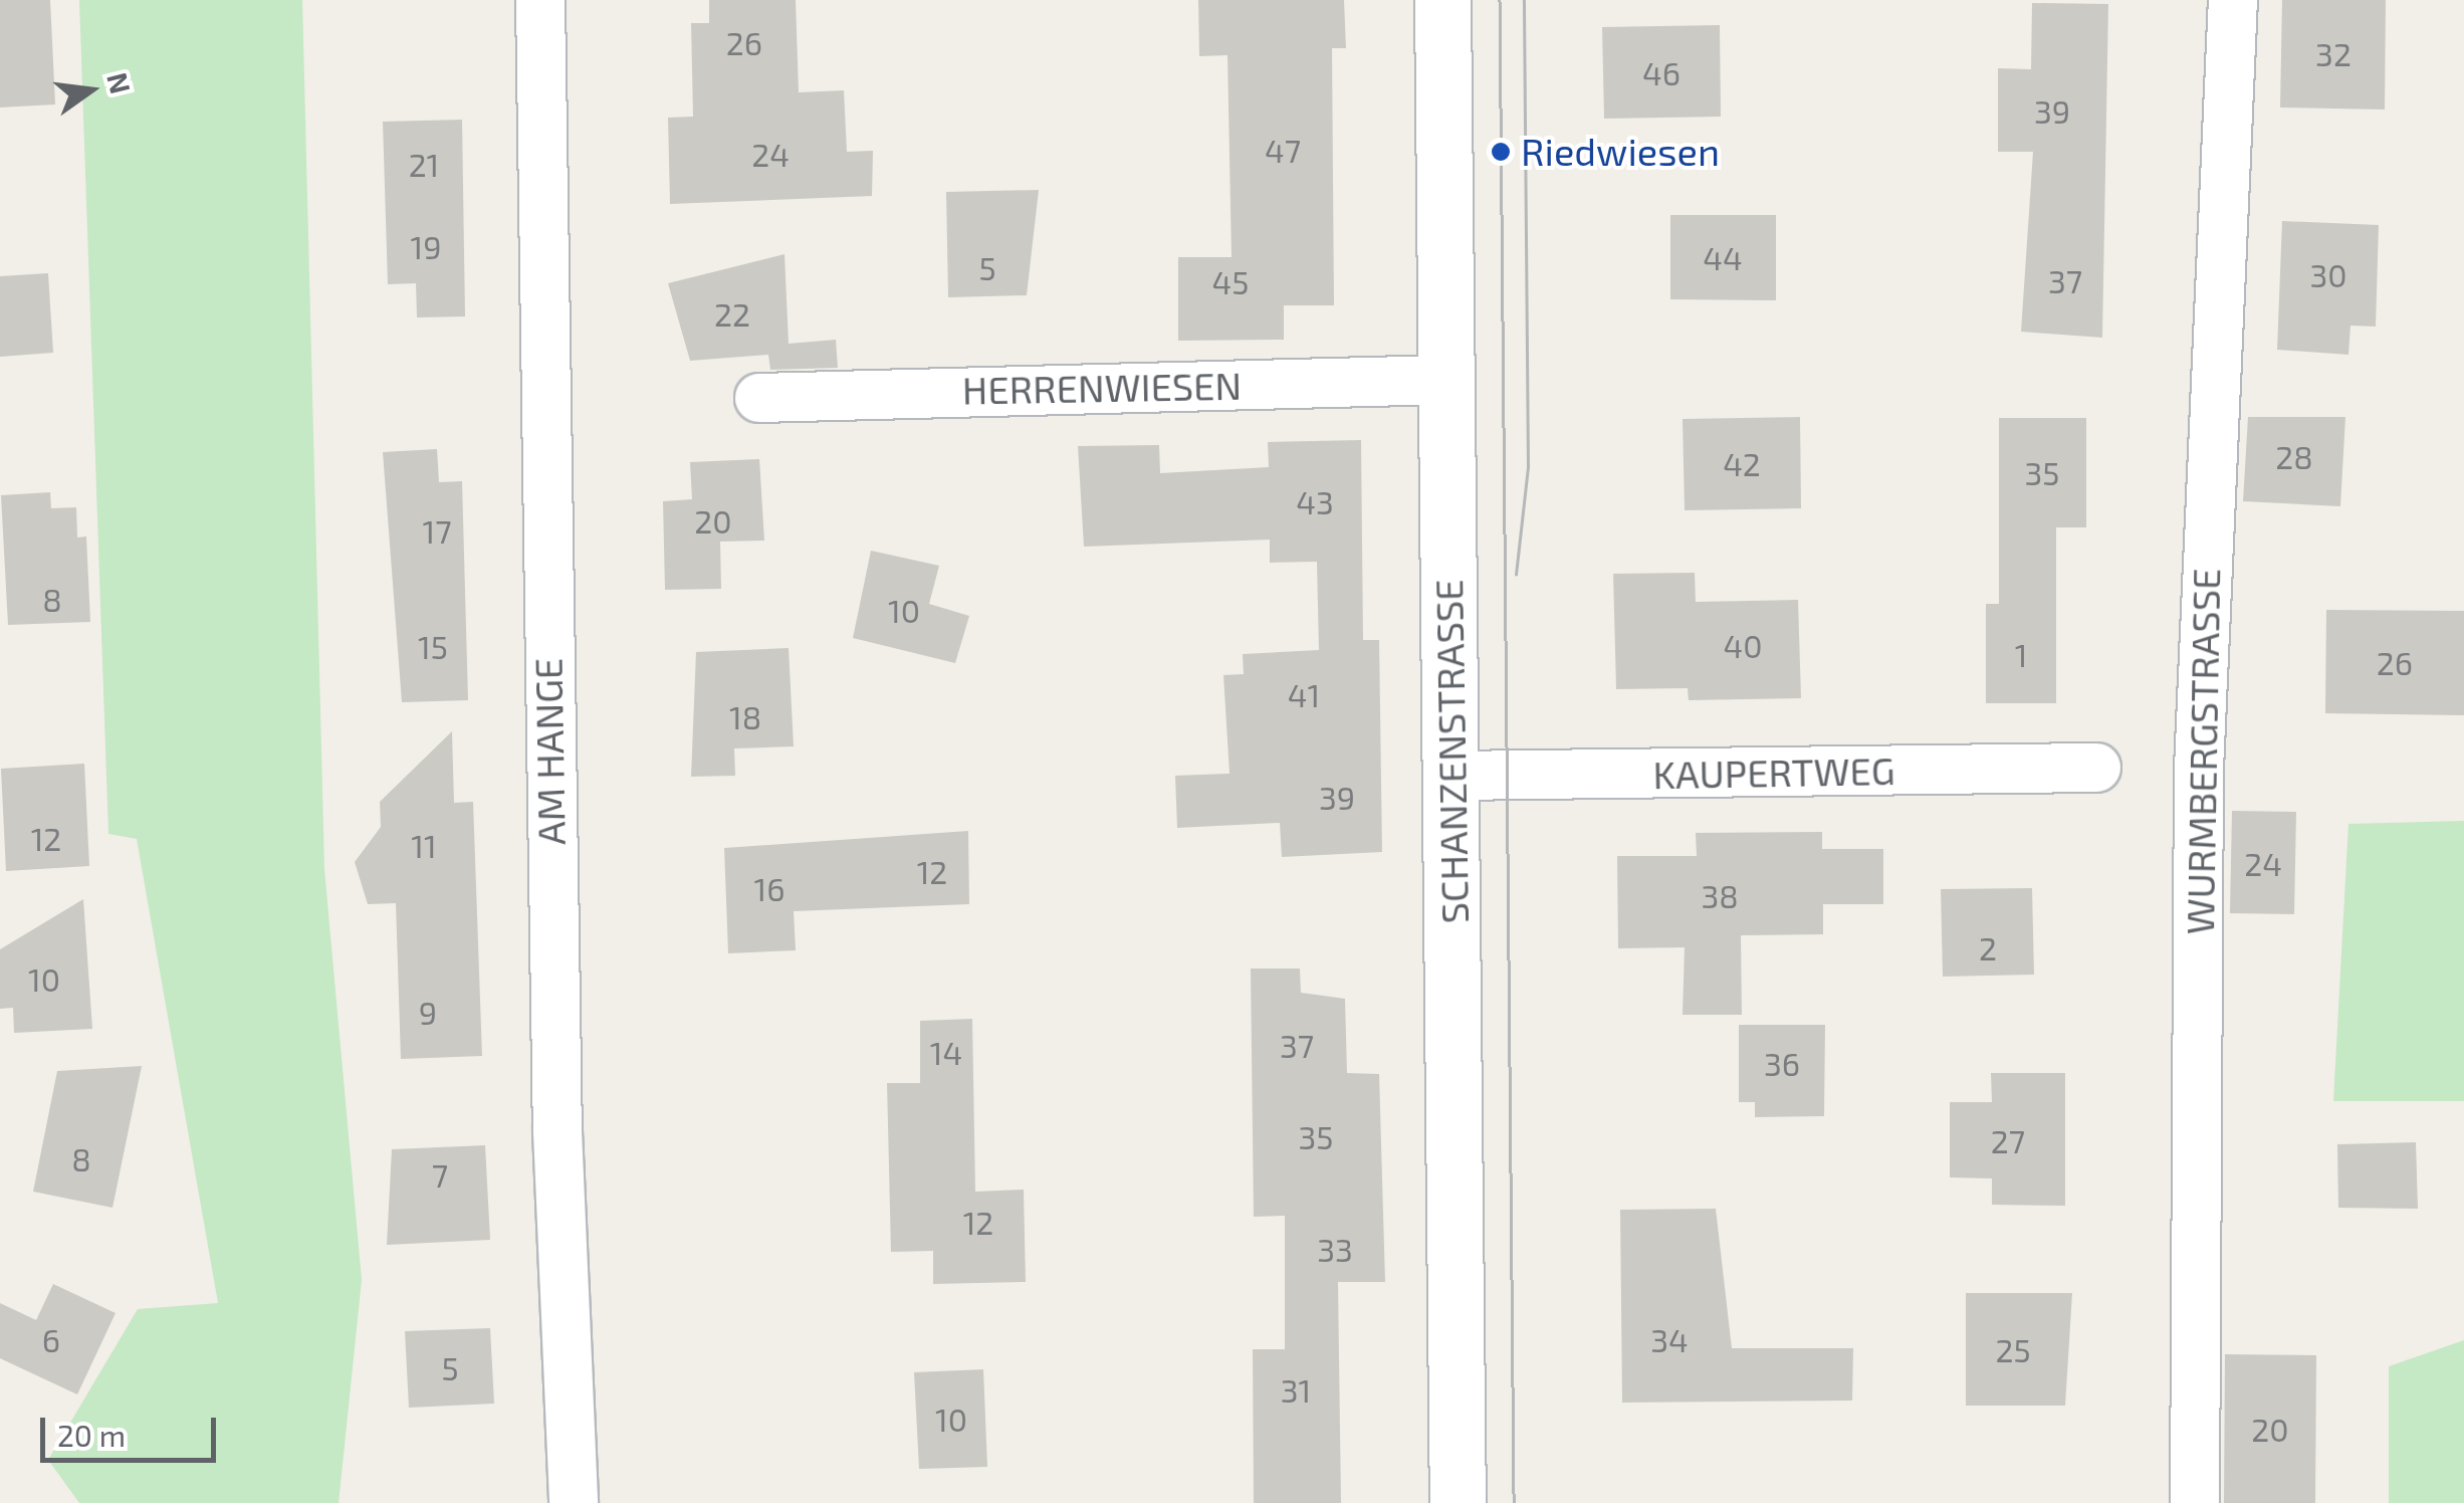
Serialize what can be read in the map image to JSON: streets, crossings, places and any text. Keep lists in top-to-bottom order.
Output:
{
  "streets": {
    "street": [
      "HERRENWIESEN",
      "AM HANGE",
      "SCHANZENSTRASSE",
      "WURMBERGSTRASSE",
      "KAUPERTWEG"
    ]
  },
  "crossings": [
    ["HERRENWIESEN", "SCHANZENSTRASSE"],
    ["SCHANZENSTRASSE", "KAUPERTWEG"]
  ],
  "places": ["Riedwiesen"],
  "house_numbers": [
    "26",
    "32",
    "46",
    "39",
    "47",
    "24",
    "21",
    "19",
    "44",
    "5",
    "30",
    "37",
    "45",
    "22",
    "28",
    "42",
    "35",
    "43",
    "20",
    "17",
    "8",
    "10",
    "40",
    "15",
    "1",
    "26",
    "41",
    "18",
    "39",
    "12",
    "11",
    "24",
    "12",
    "16",
    "38",
    "2",
    "10",
    "9",
    "37",
    "14",
    "36",
    "35",
    "27",
    "8",
    "7",
    "12",
    "33",
    "6",
    "34",
    "25",
    "5",
    "31",
    "10",
    "20"
  ],
  "scale_bar": "20 m",
  "north": "right"
}
